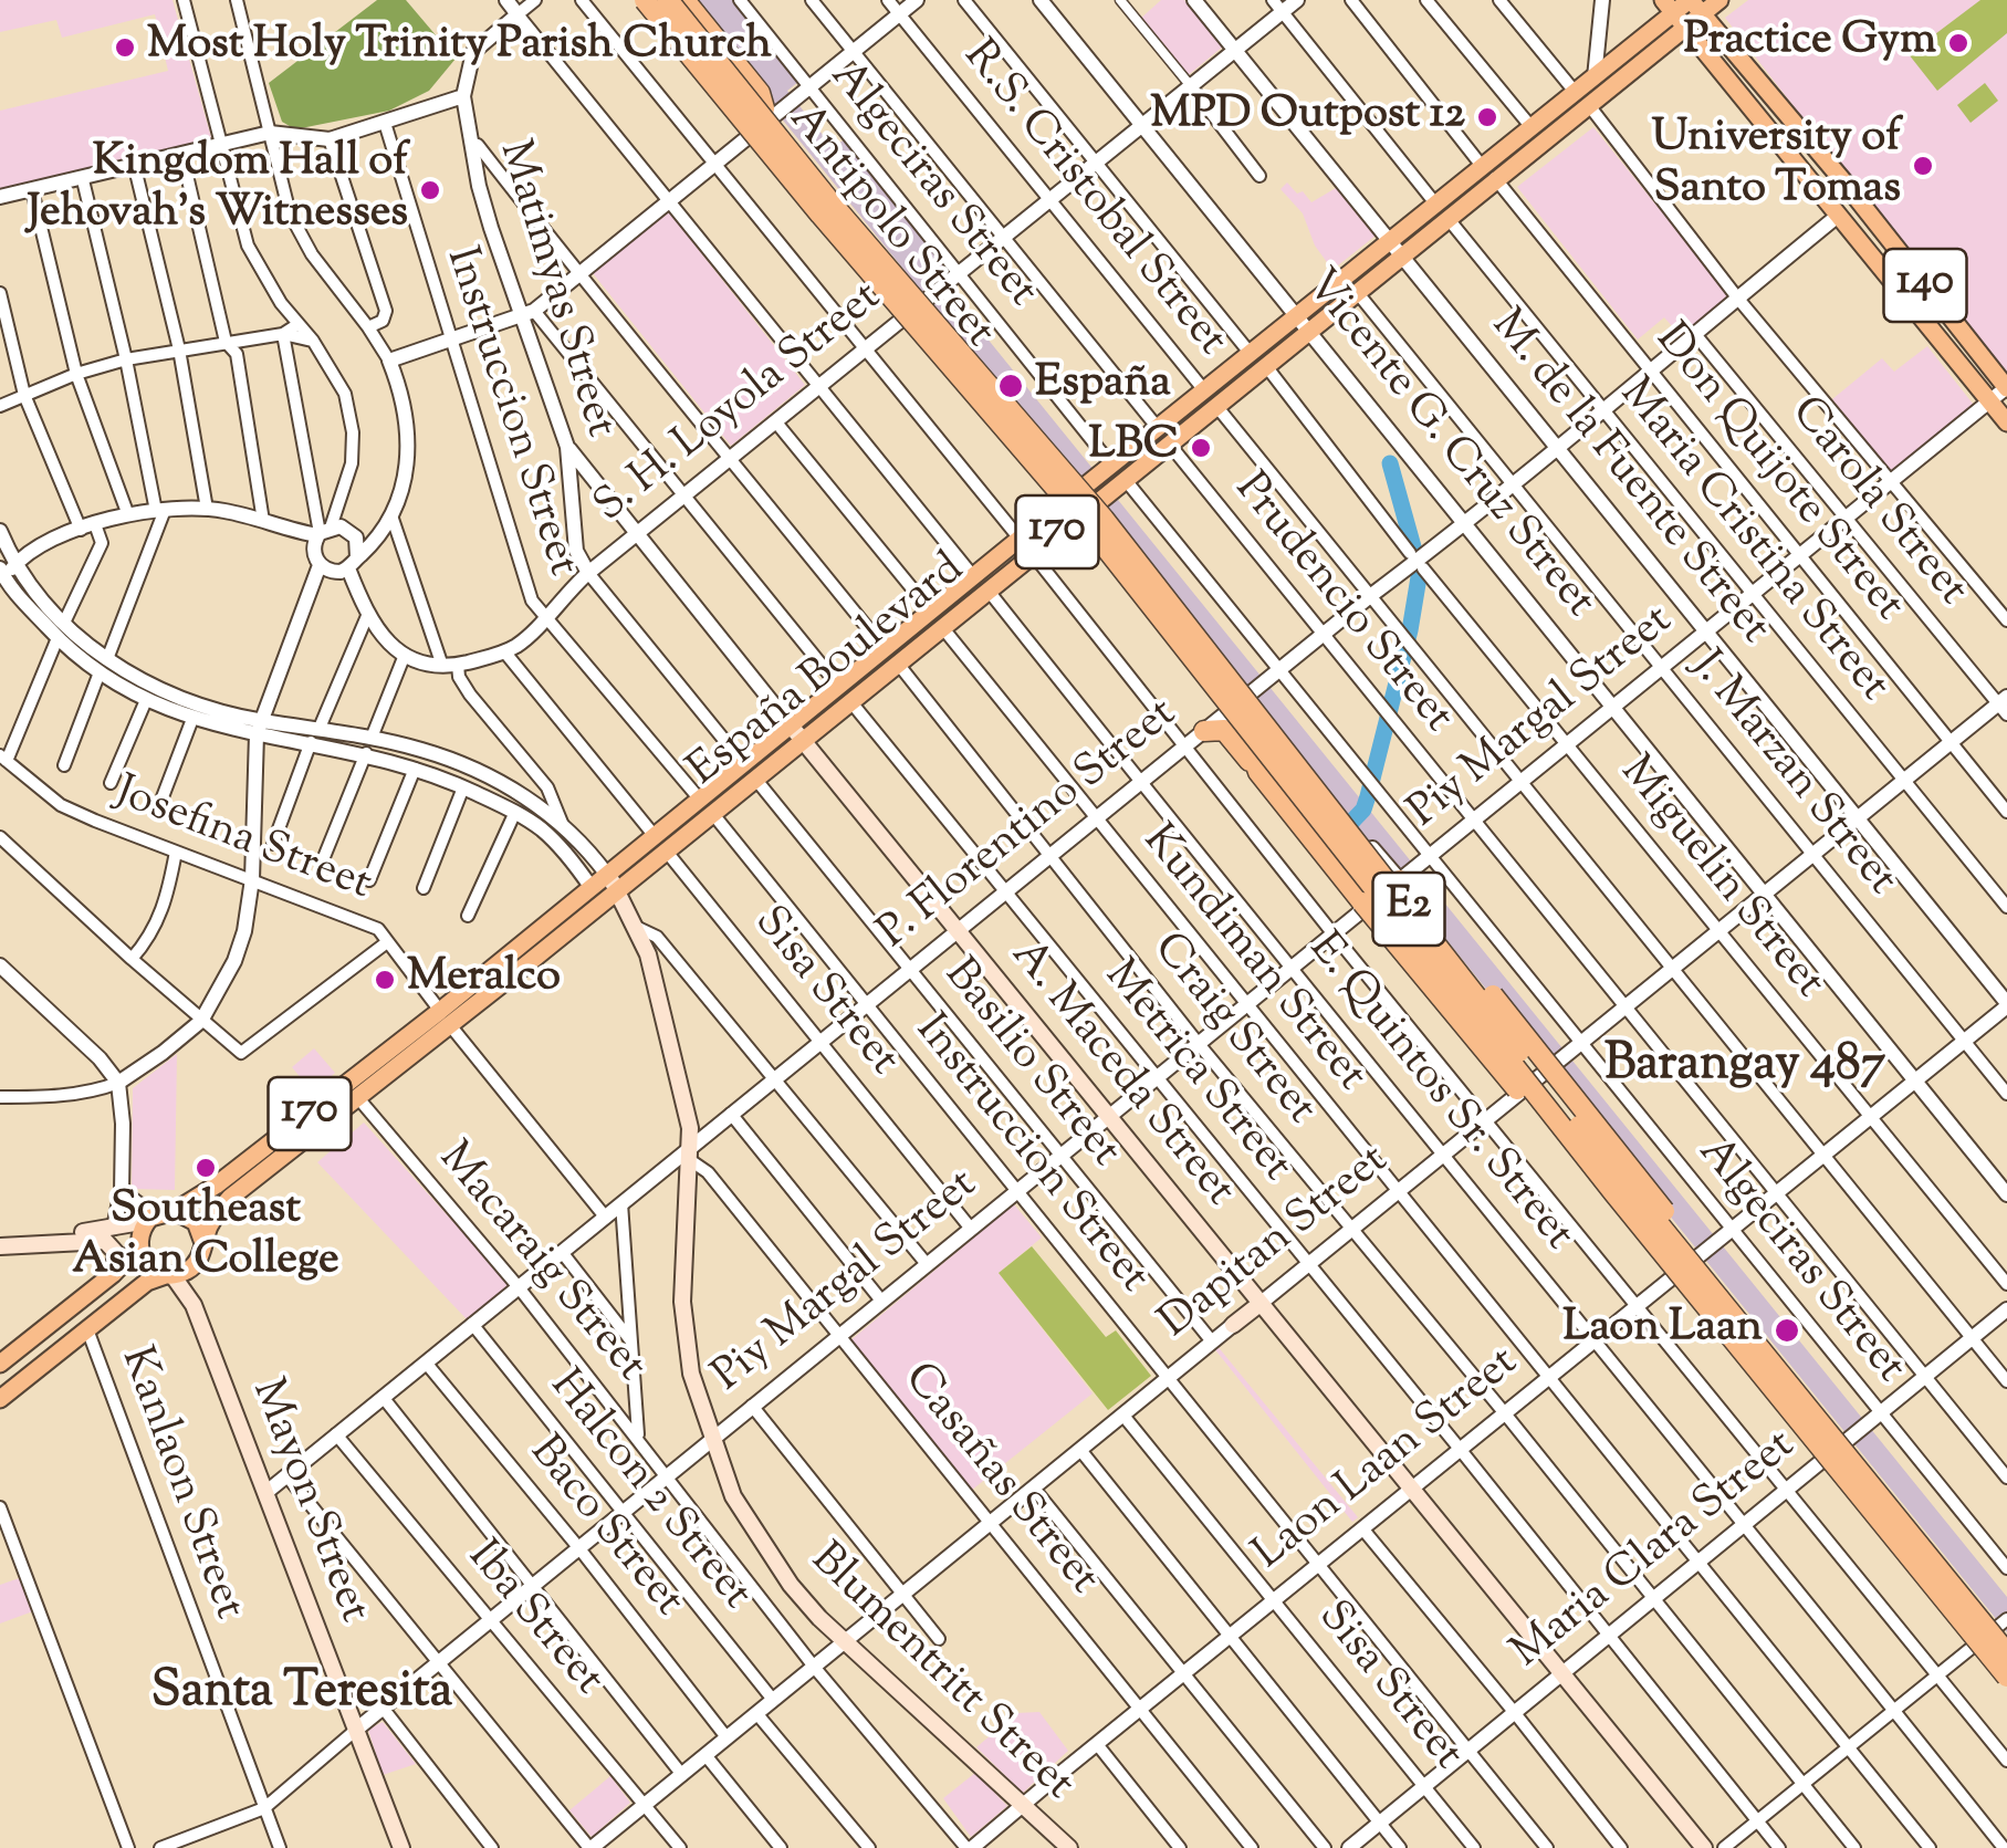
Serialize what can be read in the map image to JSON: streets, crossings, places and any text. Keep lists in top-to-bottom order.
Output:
{
  "streets": {
    "highway": ["E2"],
    "main road": [
      "140",
      "170",
      "España Boulevard",
      "A. Maceda Street",
      "Dapitan Street",
      "Mayon Street",
      "Blumentritt Street"
    ],
    "street": [
      "Algeciras Street",
      "R.S. Cristobal Street",
      "Antipolo Street",
      "Matimyas Street",
      "S. H. Loyola Street",
      "Instruccion Street",
      "Vicente G. Cruz Street",
      "Don Quijote Street",
      "M. de la Fuente Street",
      "Carola Street",
      "Maria Cristina Street",
      "Prudencio Street",
      "Piy Margal Street",
      "J. Marzan Street",
      "P. Florentino Street",
      "Josefina Street",
      "Miguelin Street",
      "Kundiman Street",
      "Sisa Street",
      "Craig Street",
      "Basilio Street",
      "Metrica Street",
      "E. Quintos Sr. Street",
      "Macaraig Street",
      "Laon Laan Street",
      "Casañas Street",
      "Kanlaon Street",
      "Halcon 2 Street",
      "Baco Street",
      "Maria Clara Street",
      "Iba Street"
    ]
  },
  "crossings": [
    ["Algeciras Street", "Antipolo Street"],
    ["Algeciras Street", "S. H. Loyola Street"],
    ["Algeciras Street", "España Boulevard"],
    ["Algeciras Street", "Piy Margal Street"],
    ["Algeciras Street", "P. Florentino Street"],
    ["Algeciras Street", "Dapitan Street"],
    ["Algeciras Street", "Laon Laan Street"],
    ["Algeciras Street", "Maria Clara Street"],
    ["R.S. Cristobal Street", "S. H. Loyola Street"],
    ["R.S. Cristobal Street", "España Boulevard"],
    ["R.S. Cristobal Street", "Piy Margal Street"],
    ["R.S. Cristobal Street", "P. Florentino Street"],
    ["R.S. Cristobal Street", "Dapitan Street"],
    ["R.S. Cristobal Street", "Laon Laan Street"],
    ["R.S. Cristobal Street", "Maria Clara Street"],
    ["Antipolo Street", "S. H. Loyola Street"],
    ["Antipolo Street", "España Boulevard"],
    ["Antipolo Street", "Piy Margal Street"],
    ["Antipolo Street", "P. Florentino Street"],
    ["140", "España Boulevard"],
    ["140", "Piy Margal Street"],
    ["140", "P. Florentino Street"],
    ["Matimyas Street", "S. H. Loyola Street"],
    ["Matimyas Street", "Metrica Street"],
    ["Matimyas Street", "A. Maceda Street"],
    ["S. H. Loyola Street", "Vicente G. Cruz Street"],
    ["S. H. Loyola Street", "M. de la Fuente Street"],
    ["S. H. Loyola Street", "Maria Cristina Street"],
    ["S. H. Loyola Street", "Prudencio Street"],
    ["S. H. Loyola Street", "Kundiman Street"],
    ["S. H. Loyola Street", "Metrica Street"],
    ["S. H. Loyola Street", "A. Maceda Street"],
    ["Instruccion Street", "España Boulevard"],
    ["Instruccion Street", "Piy Margal Street"],
    ["Instruccion Street", "P. Florentino Street"],
    ["Instruccion Street", "Dapitan Street"],
    ["Instruccion Street", "Laon Laan Street"],
    ["Instruccion Street", "Maria Clara Street"],
    ["Vicente G. Cruz Street", "España Boulevard"],
    ["Vicente G. Cruz Street", "Piy Margal Street"],
    ["Vicente G. Cruz Street", "P. Florentino Street"],
    ["Vicente G. Cruz Street", "Dapitan Street"],
    ["Vicente G. Cruz Street", "Laon Laan Street"],
    ["Don Quijote Street", "España Boulevard"],
    ["Don Quijote Street", "Piy Margal Street"],
    ["Don Quijote Street", "P. Florentino Street"],
    ["Don Quijote Street", "Dapitan Street"],
    ["M. de la Fuente Street", "España Boulevard"],
    ["M. de la Fuente Street", "Piy Margal Street"],
    ["M. de la Fuente Street", "P. Florentino Street"],
    ["M. de la Fuente Street", "Dapitan Street"],
    ["M. de la Fuente Street", "Laon Laan Street"],
    ["Carola Street", "Piy Margal Street"],
    ["Carola Street", "P. Florentino Street"],
    ["Carola Street", "Dapitan Street"],
    ["170", "España Boulevard"],
    ["170", "Mayon Street"],
    ["Maria Cristina Street", "España Boulevard"],
    ["Maria Cristina Street", "Piy Margal Street"],
    ["Maria Cristina Street", "P. Florentino Street"],
    ["Maria Cristina Street", "Dapitan Street"],
    ["Prudencio Street", "España Boulevard"],
    ["Prudencio Street", "Piy Margal Street"],
    ["Prudencio Street", "P. Florentino Street"],
    ["Prudencio Street", "Dapitan Street"],
    ["Prudencio Street", "Laon Laan Street"],
    ["Prudencio Street", "Maria Clara Street"],
    ["España Boulevard", "J. Marzan Street"],
    ["España Boulevard", "Josefina Street"],
    ["España Boulevard", "Miguelin Street"],
    ["España Boulevard", "Kundiman Street"],
    ["España Boulevard", "Sisa Street"],
    ["España Boulevard", "Craig Street"],
    ["España Boulevard", "Basilio Street"],
    ["España Boulevard", "Metrica Street"],
    ["España Boulevard", "A. Maceda Street"],
    ["España Boulevard", "E. Quintos Sr. Street"],
    ["España Boulevard", "Macaraig Street"],
    ["España Boulevard", "Mayon Street"],
    ["España Boulevard", "Blumentritt Street"],
    ["Piy Margal Street", "J. Marzan Street"],
    ["Piy Margal Street", "Miguelin Street"],
    ["Piy Margal Street", "Kundiman Street"],
    ["Piy Margal Street", "Sisa Street"],
    ["Piy Margal Street", "Craig Street"],
    ["Piy Margal Street", "Basilio Street"],
    ["Piy Margal Street", "Metrica Street"],
    ["Piy Margal Street", "A. Maceda Street"],
    ["Piy Margal Street", "E. Quintos Sr. Street"],
    ["Piy Margal Street", "Macaraig Street"],
    ["Piy Margal Street", "Casañas Street"],
    ["Piy Margal Street", "Halcon 2 Street"],
    ["Piy Margal Street", "Mayon Street"],
    ["Piy Margal Street", "Baco Street"],
    ["Piy Margal Street", "Iba Street"],
    ["Piy Margal Street", "Blumentritt Street"],
    ["J. Marzan Street", "P. Florentino Street"],
    ["J. Marzan Street", "Dapitan Street"],
    ["J. Marzan Street", "Laon Laan Street"],
    ["P. Florentino Street", "Josefina Street"],
    ["P. Florentino Street", "Miguelin Street"],
    ["P. Florentino Street", "Kundiman Street"],
    ["P. Florentino Street", "Sisa Street"],
    ["P. Florentino Street", "Craig Street"],
    ["P. Florentino Street", "Basilio Street"],
    ["P. Florentino Street", "Metrica Street"],
    ["P. Florentino Street", "A. Maceda Street"],
    ["P. Florentino Street", "E. Quintos Sr. Street"],
    ["P. Florentino Street", "Macaraig Street"],
    ["P. Florentino Street", "Casañas Street"],
    ["P. Florentino Street", "Halcon 2 Street"],
    ["P. Florentino Street", "Mayon Street"],
    ["P. Florentino Street", "Baco Street"],
    ["P. Florentino Street", "Iba Street"],
    ["P. Florentino Street", "Blumentritt Street"],
    ["Miguelin Street", "Dapitan Street"],
    ["Miguelin Street", "Laon Laan Street"],
    ["Kundiman Street", "Dapitan Street"],
    ["Kundiman Street", "Laon Laan Street"],
    ["Kundiman Street", "Maria Clara Street"],
    ["Sisa Street", "Dapitan Street"],
    ["Sisa Street", "Laon Laan Street"],
    ["Sisa Street", "Maria Clara Street"],
    ["Craig Street", "Dapitan Street"],
    ["Craig Street", "Laon Laan Street"],
    ["Craig Street", "Maria Clara Street"],
    ["Basilio Street", "Dapitan Street"],
    ["Metrica Street", "Dapitan Street"],
    ["Metrica Street", "Laon Laan Street"],
    ["Metrica Street", "Maria Clara Street"],
    ["A. Maceda Street", "Dapitan Street"],
    ["A. Maceda Street", "Laon Laan Street"],
    ["A. Maceda Street", "Maria Clara Street"],
    ["E. Quintos Sr. Street", "Dapitan Street"],
    ["E. Quintos Sr. Street", "Laon Laan Street"],
    ["E. Quintos Sr. Street", "Maria Clara Street"],
    ["Dapitan Street", "Macaraig Street"],
    ["Dapitan Street", "Casañas Street"],
    ["Dapitan Street", "Halcon 2 Street"],
    ["Dapitan Street", "Baco Street"],
    ["Dapitan Street", "Iba Street"],
    ["Dapitan Street", "Blumentritt Street"],
    ["Macaraig Street", "Laon Laan Street"],
    ["Laon Laan Street", "Casañas Street"],
    ["Laon Laan Street", "Blumentritt Street"],
    ["Casañas Street", "Blumentritt Street"]
  ],
  "districts": ["Barangay 487", "Santa Teresita"],
  "places": [
    "Practice Gym",
    "Most Holy Trinity Parish Church",
    "MPD Outpost 12",
    "University of Santo Tomas",
    "Kingdom Hall of Jehovah's Witnesses",
    "España",
    "LBC",
    "Meralco",
    "Southeast Asian College",
    "Laon Laan"
  ]
}
